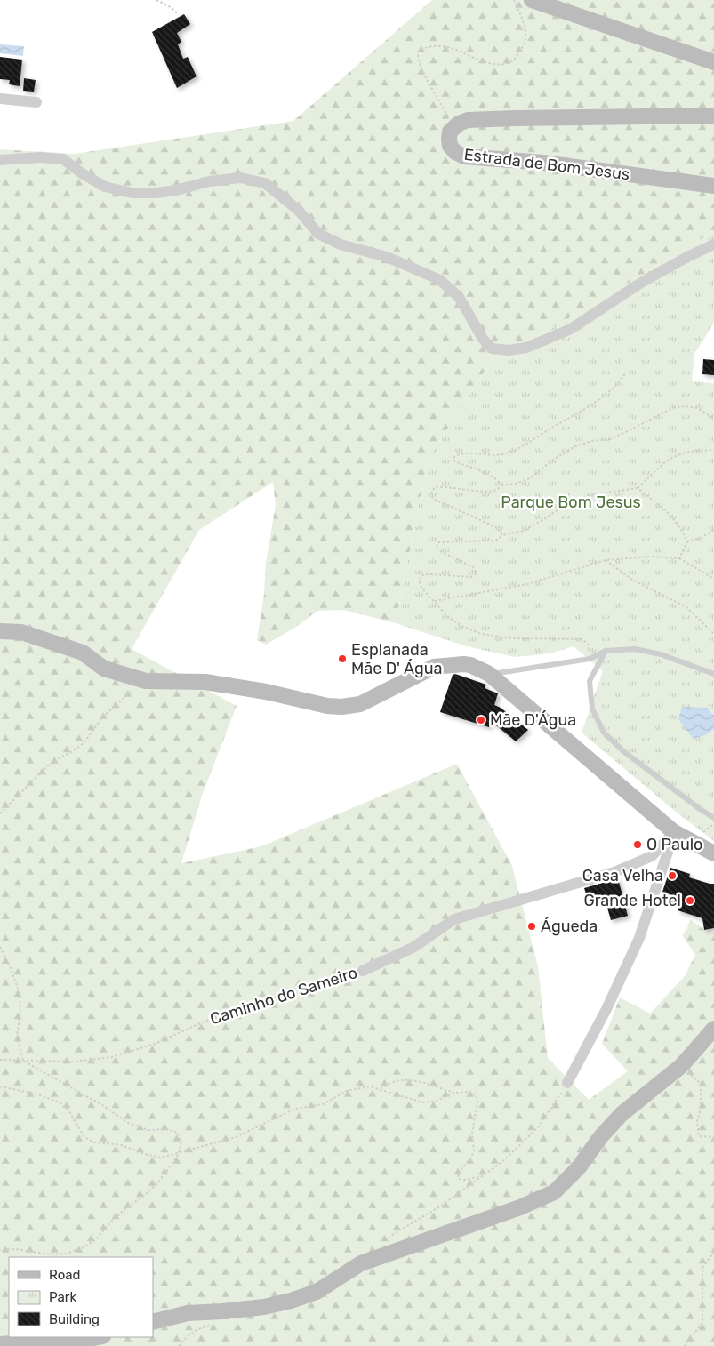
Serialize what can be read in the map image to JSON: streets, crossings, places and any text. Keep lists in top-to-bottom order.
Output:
{
  "streets": {
    "main road": ["Estrada de Bom Jesus"],
    "street": ["Caminho do Sameiro"]
  },
  "parks": ["Parque Bom Jesus"],
  "places": [
    "Esplanada Mãe D' Água",
    "Mãe D'Água",
    "O Paulo",
    "Casa Velha",
    "Grande Hotel",
    "Águeda"
  ],
  "legend": ["Road", "Park", "Building"]
}
